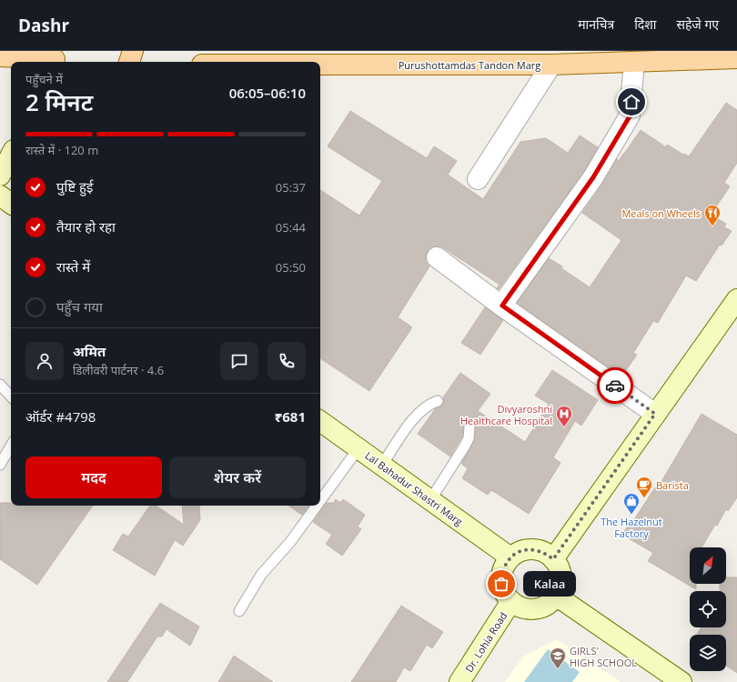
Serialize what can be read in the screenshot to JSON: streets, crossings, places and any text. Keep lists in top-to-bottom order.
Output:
{
  "streets": {
    "main road": ["Purushottamdas Tandon Marg"],
    "street": ["Lal Bahadur Shastri Marg", "Dr. Lohia Road"]
  },
  "crossings": [
    ["Lal Bahadur Shastri Marg", "Dr. Lohia Road"]
  ],
  "places": {
    "restaurant": ["Meals on Wheels"],
    "hospital": ["Divyaroshni Healthcare Hospital"],
    "cafe": ["Barista"],
    "shop": ["The Hazelnut Factory"],
    "other": ["Kalaa"],
    "school or university": ["GIRLS' HIGH SCHOOL"]
  },
  "north": "top right",
  "page": {
    "header": "Dashr",
    "nav": ["मानचित्र", "दिशा", "सहेजे गए"],
    "heading": ["2 मिनट", "पहुँचने में", "06:05–06:10"],
    "panel": [
      "अमित",
      "डिलीवरी पार्टनर · 4.6",
      "ऑर्डर #4798",
      "₹681"
    ],
    "bar": "रास्ते में · 120 m",
    "list": [
      ["पुष्टि हुई", "05:37"],
      ["तैयार हो रहा", "05:44"],
      ["रास्ते में", "05:50"],
      "पहुँच गया"
    ],
    "buttons": ["मदद", "शेयर करें"],
    "bubble": "Kalaa"
  }
}
